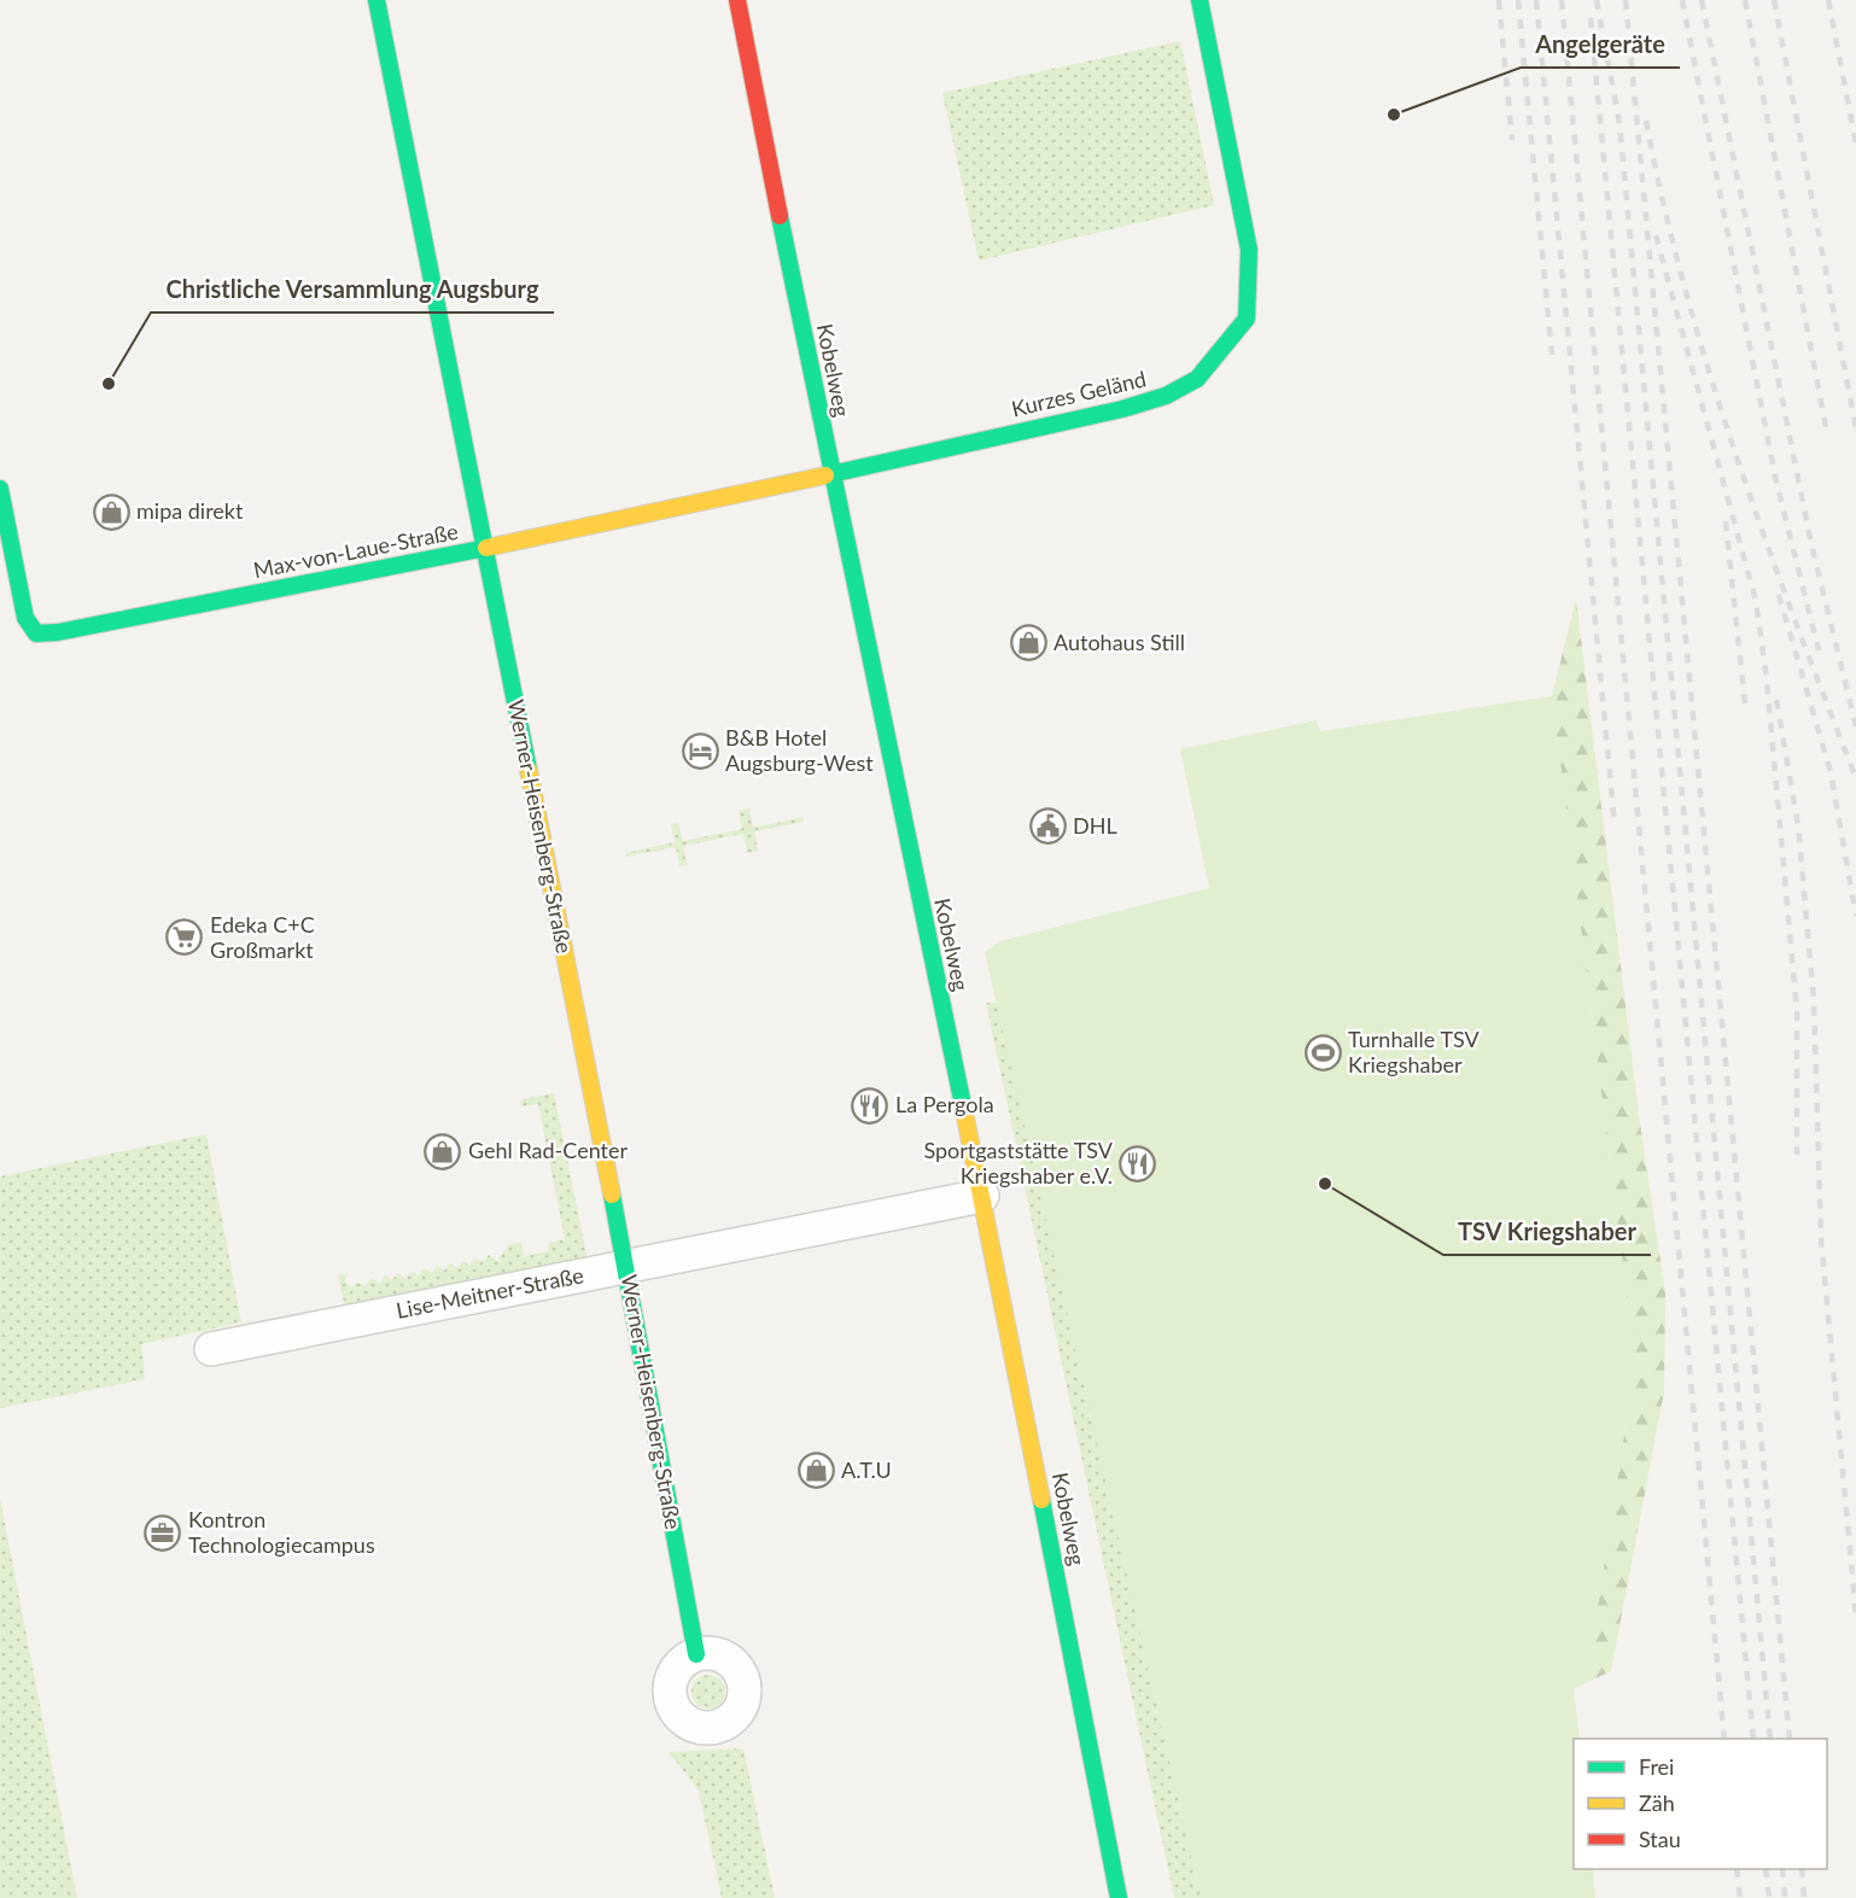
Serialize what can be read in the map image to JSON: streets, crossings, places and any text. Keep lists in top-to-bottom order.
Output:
{
  "streets": {
    "street": [
      "Kobelweg",
      "Kurzes Geländ",
      "Max-von-Laue-Straße",
      "Werner-Heisenberg-Straße",
      "Lise-Meitner-Straße"
    ]
  },
  "crossings": [
    ["Kobelweg", "Kurzes Geländ"],
    ["Kobelweg", "Max-von-Laue-Straße"],
    ["Kobelweg", "Lise-Meitner-Straße"],
    ["Kurzes Geländ", "Max-von-Laue-Straße"],
    ["Max-von-Laue-Straße", "Werner-Heisenberg-Straße"],
    ["Werner-Heisenberg-Straße", "Lise-Meitner-Straße"]
  ],
  "places": {
    "other": ["Angelgeräte", "Christliche Versammlung Augsburg", "TSV Kriegshaber"],
    "shop": [
      "mipa direkt",
      "Autohaus Still",
      "Gehl Rad-Center",
      "A.T.U"
    ],
    "hotel": ["B&B Hotel Augsburg-West"],
    "public building": ["DHL"],
    "supermarket": ["Edeka C+C Großmarkt"],
    "sports": ["Turnhalle TSV Kriegshaber"],
    "restaurant": ["La Pergola", "Sportgaststätte TSV Kriegshaber e.V."],
    "office": ["Kontron Technologiecampus"]
  },
  "legend": ["Frei", "Zäh", "Stau"]
}
